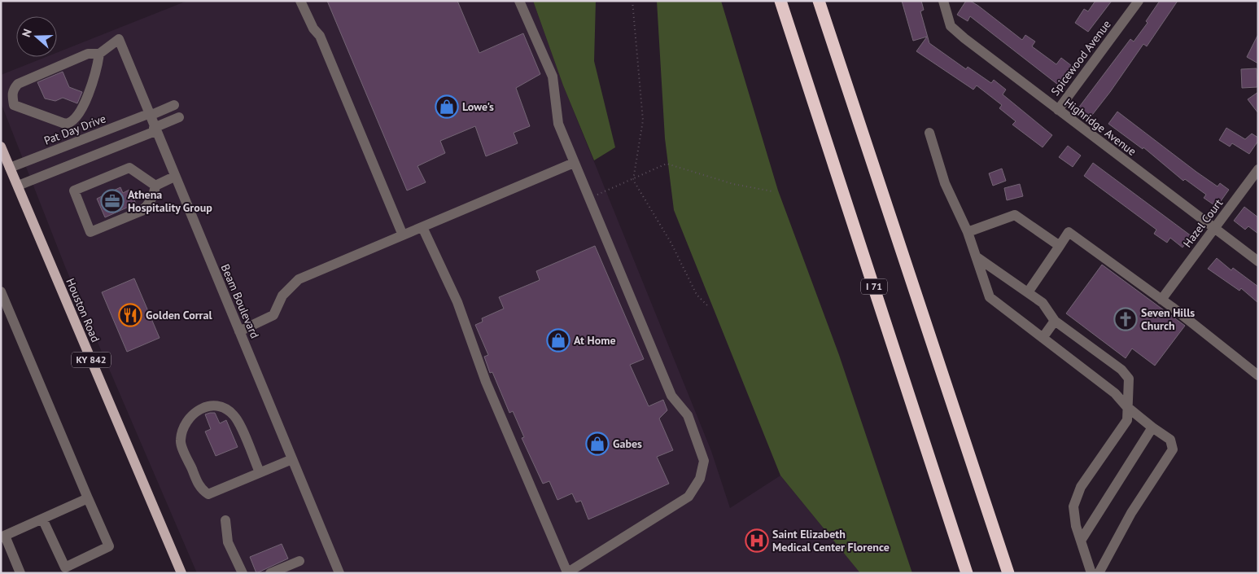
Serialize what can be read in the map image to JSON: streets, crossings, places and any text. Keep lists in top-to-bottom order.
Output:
{
  "streets": {
    "highway": ["I 71"],
    "main road": ["Houston Road", "KY 842"],
    "street": [
      "Spicewood Avenue",
      "Highridge Avenue",
      "Pat Day Drive",
      "Hazel Court",
      "Beam Boulevard"
    ]
  },
  "crossings": [
    ["Spicewood Avenue", "Highridge Avenue"],
    ["Highridge Avenue", "Hazel Court"],
    ["Pat Day Drive", "Beam Boulevard"],
    ["Pat Day Drive", "Houston Road"]
  ],
  "places": {
    "shop": ["Lowe's", "At Home", "Gabes"],
    "office": ["Athena Hospitality Group"],
    "restaurant": ["Golden Corral"],
    "church": ["Seven Hills Church"],
    "hospital": ["Saint Elizabeth Medical Center Florence"]
  },
  "north": "left"
}
